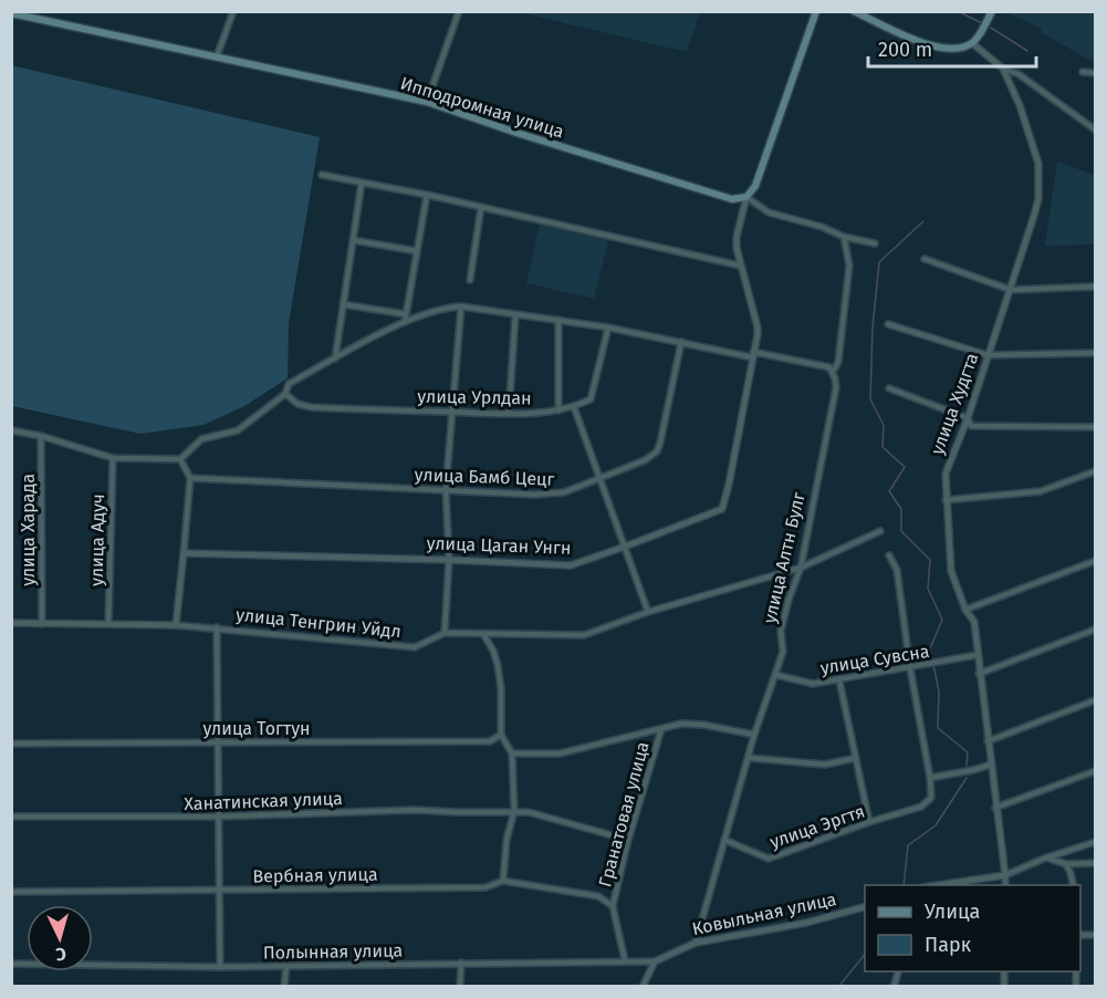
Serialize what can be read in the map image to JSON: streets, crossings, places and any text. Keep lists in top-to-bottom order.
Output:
{
  "streets": {
    "main road": ["Ипподромная улица"],
    "street": [
      "улица Урлдан",
      "улица Худгта",
      "улица Бамб Цецг",
      "улица Харада",
      "улица Адуч",
      "улица Цаган Унгн",
      "улица Алтн Булг",
      "улица Тенгрин Уйдл",
      "улица Сувсна",
      "улица Тогтун",
      "Ханатинская улица",
      "Гранатовая улица",
      "улица Эргтя",
      "Вербная улица",
      "Ковыльная улица",
      "Полынная улица"
    ]
  },
  "crossings": [
    ["Ипподромная улица", "улица Цаган Унгн"],
    ["улица Худгта", "улица Сувсна"],
    ["улица Харада", "улица Тенгрин Уйдл"],
    ["улица Адуч", "улица Тенгрин Уйдл"],
    ["улица Алтн Булг", "улица Тенгрин Уйдл"],
    ["улица Алтн Булг", "улица Сувсна"],
    ["улица Алтн Булг", "улица Эргтя"],
    ["улица Алтн Булг", "Ковыльная улица"],
    ["Ханатинская улица", "Гранатовая улица"],
    ["Гранатовая улица", "Вербная улица"],
    ["Ковыльная улица", "Полынная улица"]
  ],
  "legend": ["Улица", "Парк"],
  "scale_bar": "200 m",
  "north": "bottom"
}
